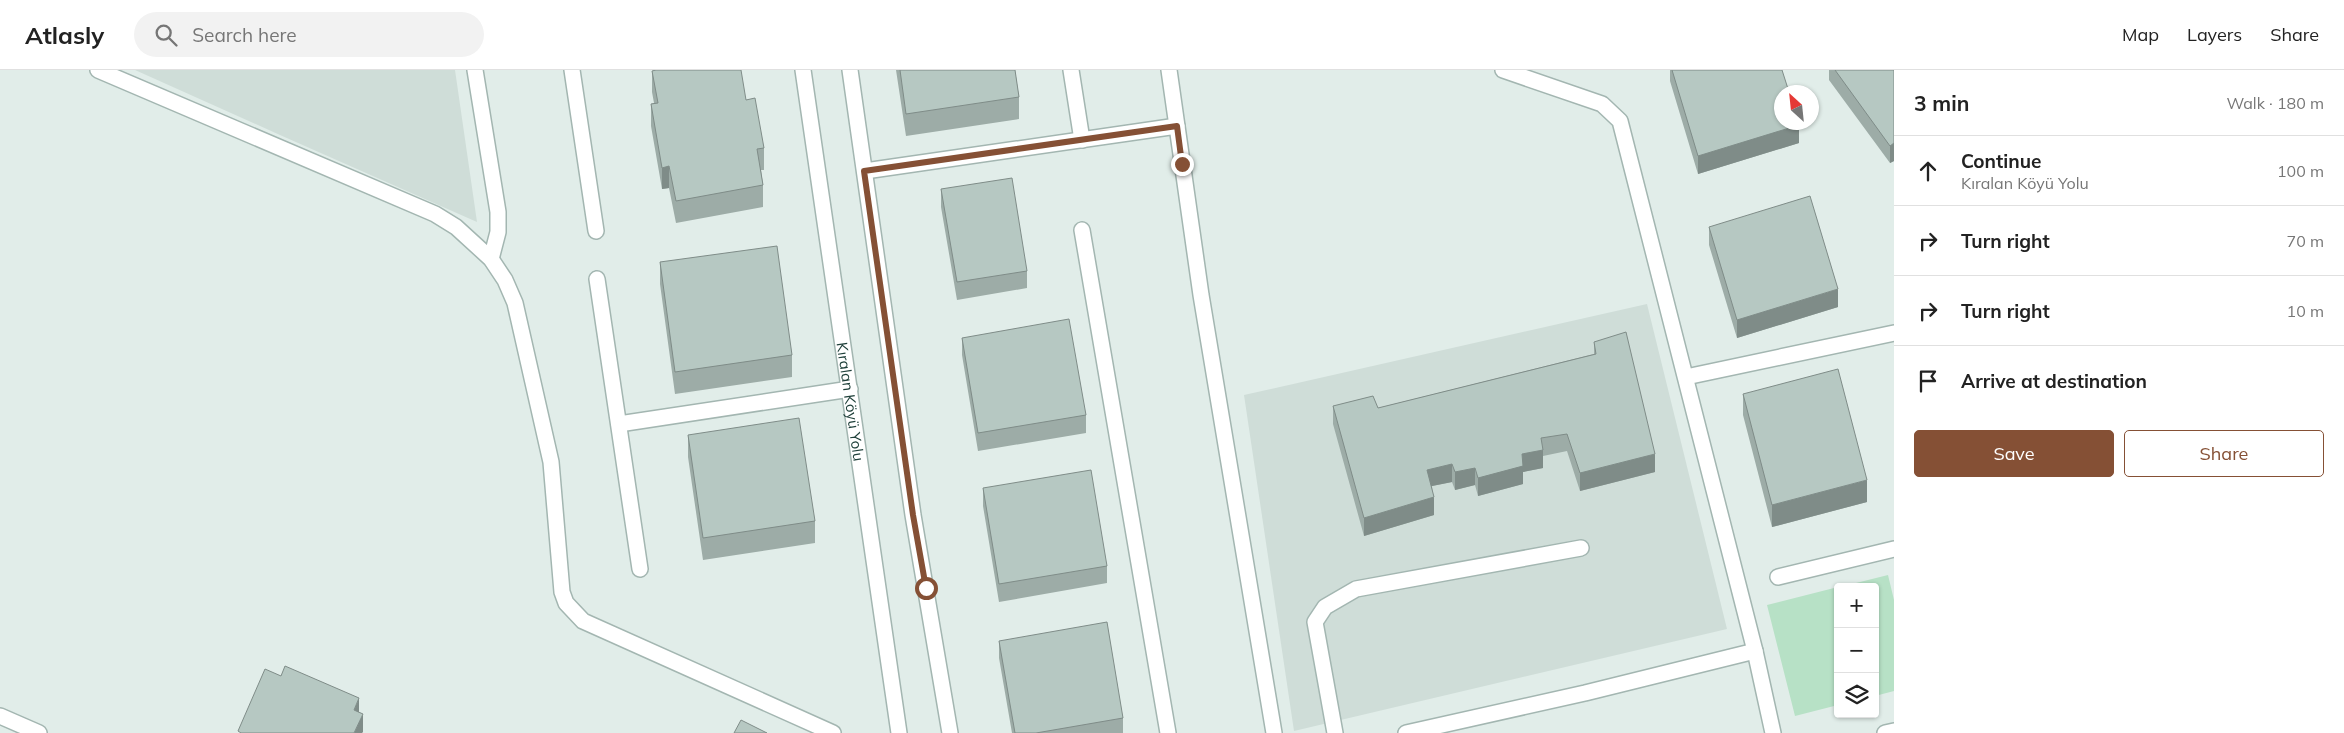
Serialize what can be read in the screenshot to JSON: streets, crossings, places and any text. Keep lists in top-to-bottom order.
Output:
{
  "streets": {
    "street": ["Kıralan Köyü Yolu"]
  },
  "north": "top left",
  "page": {
    "header": "Atlasly",
    "search": "Search here",
    "nav": ["Map", "Layers", "Share"],
    "heading": ["3 min", "Walk · 180 m"],
    "list": [
      ["Continue", "Kıralan Köyü Yolu", "100 m"],
      ["Turn right", "70 m"],
      ["Turn right", "10 m"],
      "Arrive at destination"
    ],
    "buttons": ["Save", "Share"],
    "map_buttons": ["+", "−"]
  }
}
